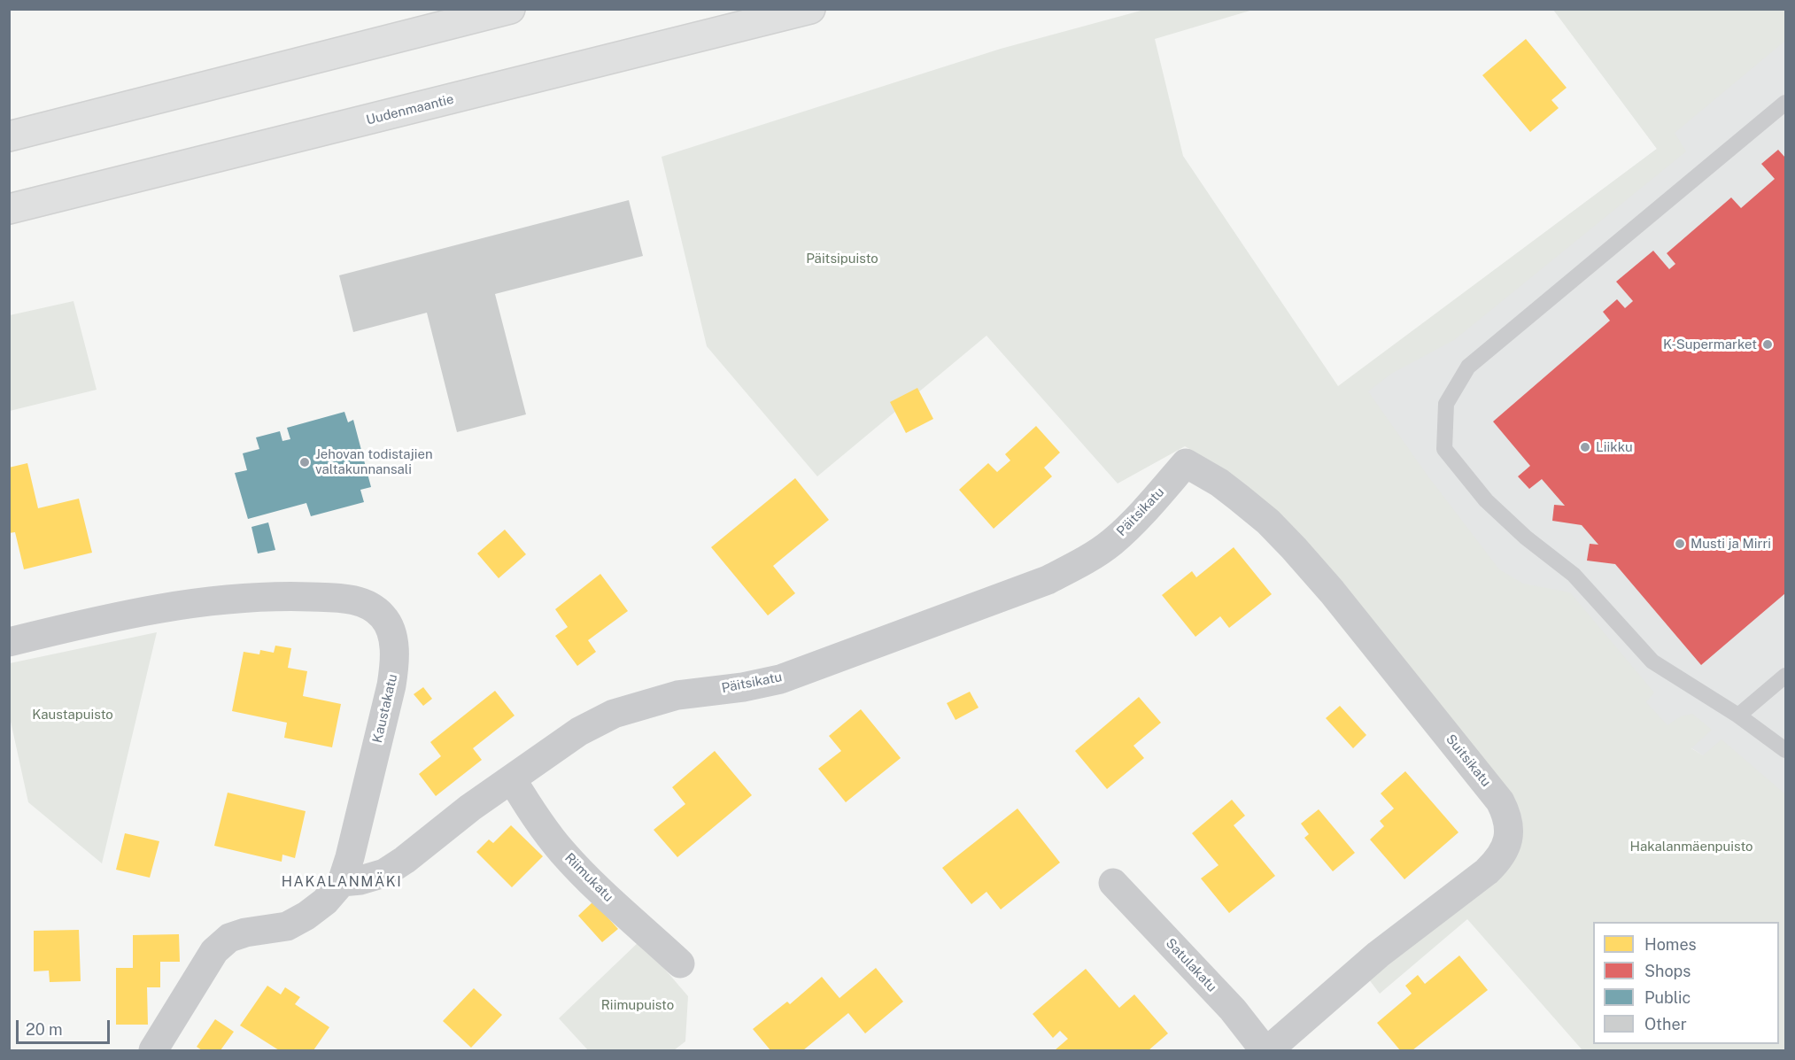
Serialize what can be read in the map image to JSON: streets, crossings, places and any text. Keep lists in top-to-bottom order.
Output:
{
  "streets": {
    "main road": ["Uudenmaantie"],
    "street": [
      "Päitsikatu",
      "Kaustakatu",
      "Suitsikatu",
      "Riimukatu",
      "Satulakatu"
    ]
  },
  "crossings": [
    ["Päitsikatu", "Kaustakatu"],
    ["Päitsikatu", "Suitsikatu"],
    ["Päitsikatu", "Riimukatu"],
    ["Suitsikatu", "Satulakatu"]
  ],
  "districts": ["HAKALANMÄKI"],
  "parks": [
    "Päitsipuisto",
    "Kaustapuisto",
    "Hakalanmäenpuisto",
    "Riimupuisto"
  ],
  "places": [
    "K-Supermarket",
    "Liikku",
    "Jehovan todistajien valtakunnansali",
    "Musti ja Mirri"
  ],
  "legend": [
    "Homes",
    "Shops",
    "Public",
    "Other"
  ],
  "scale_bar": "20 m"
}
